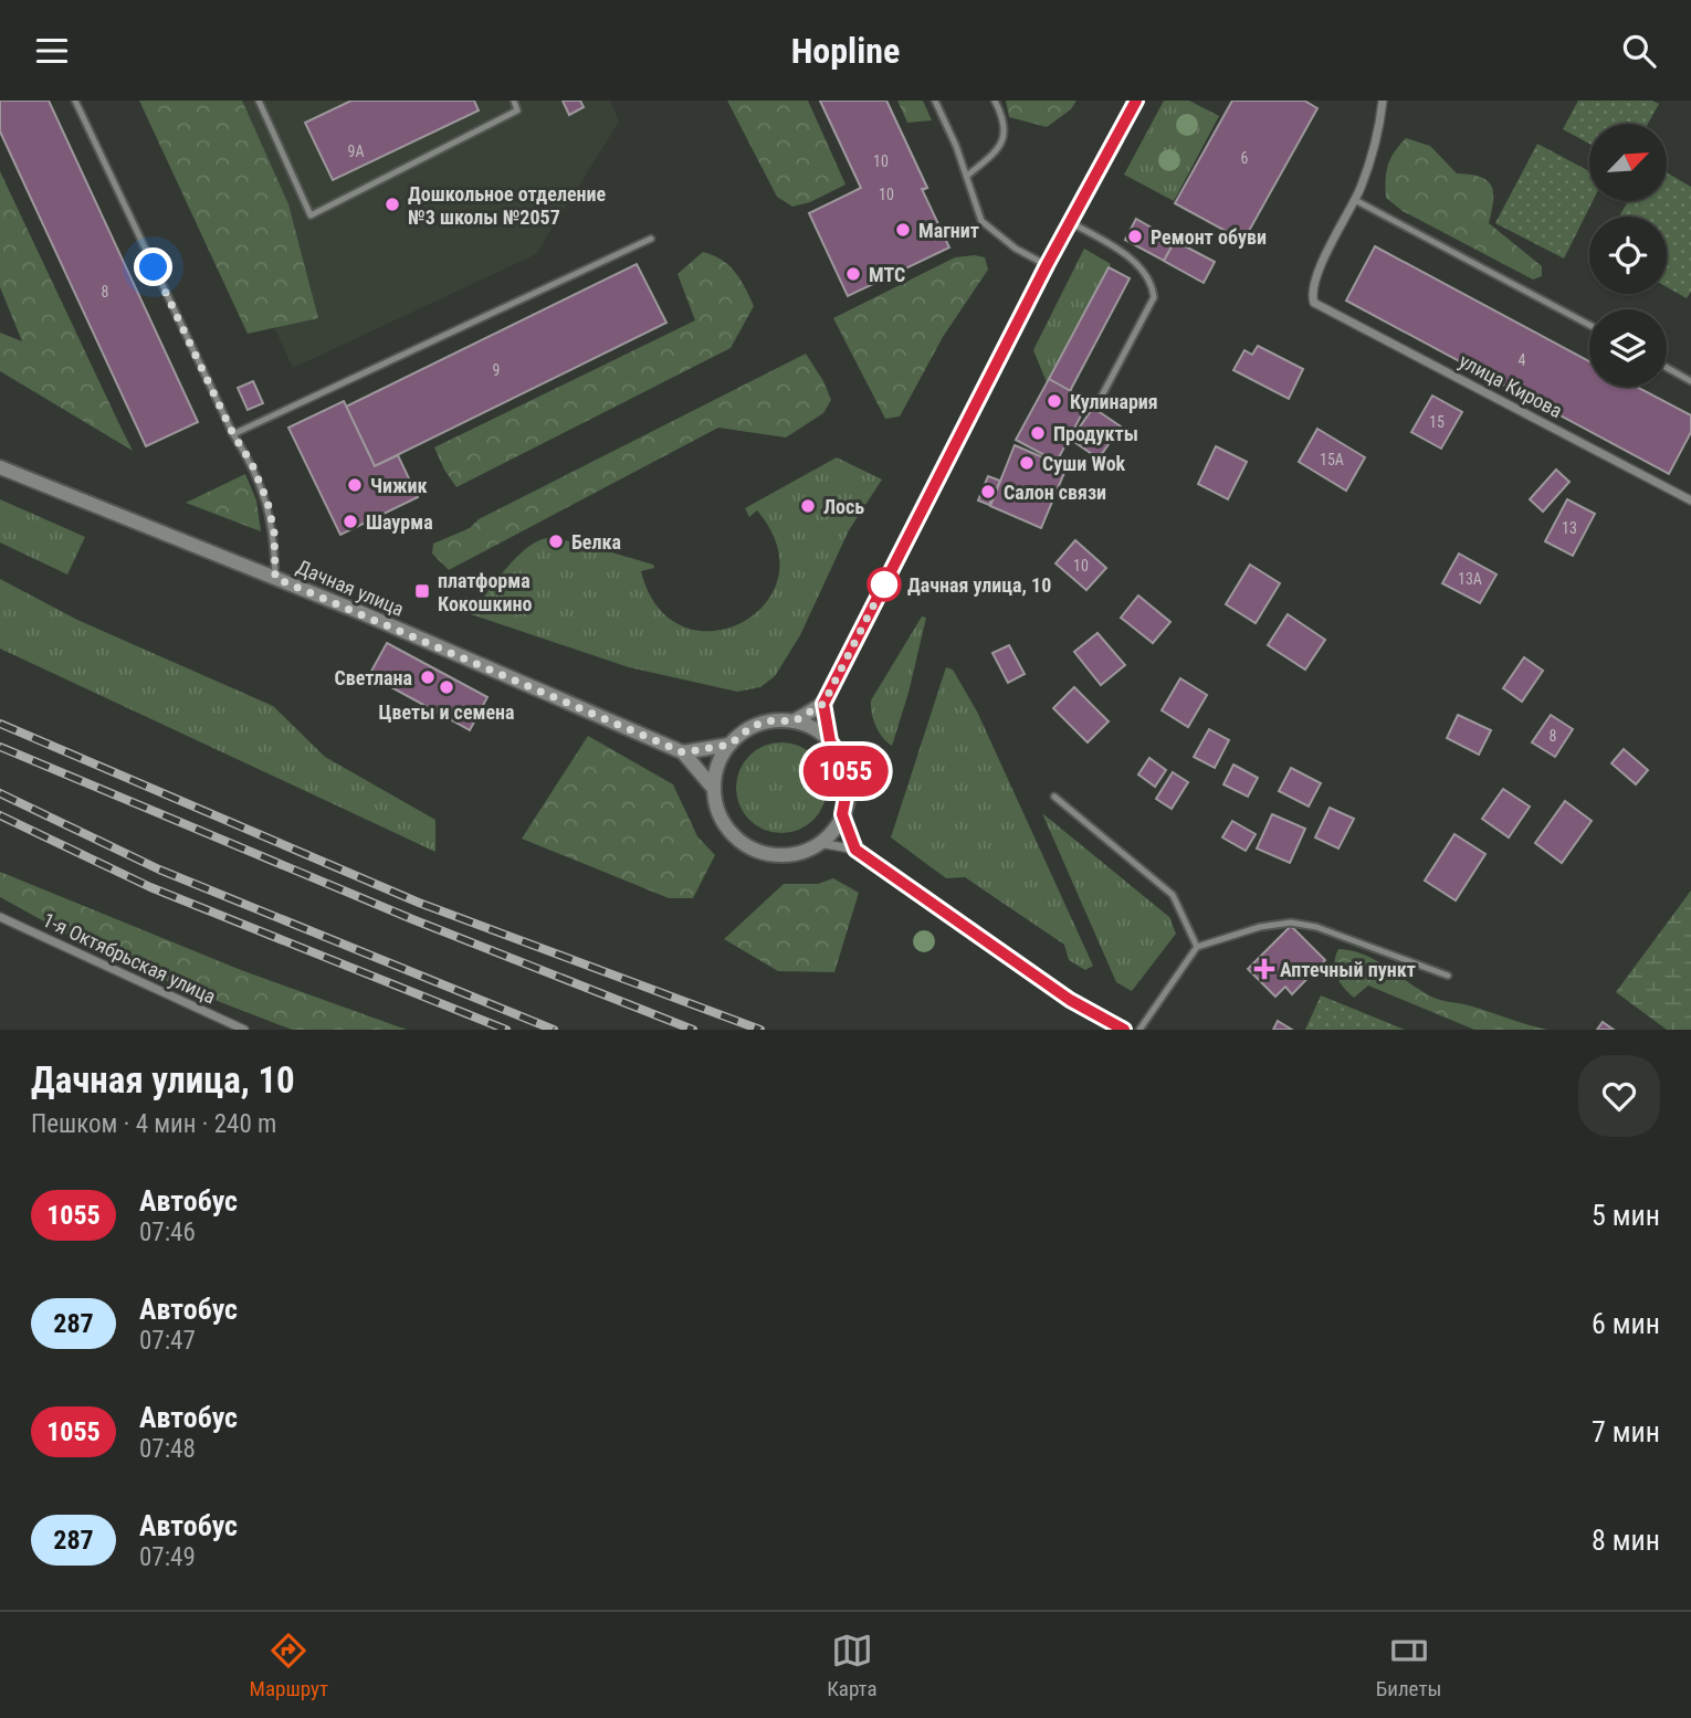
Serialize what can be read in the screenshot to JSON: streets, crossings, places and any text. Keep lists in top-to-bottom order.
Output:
{
  "streets": {
    "street": ["улица Кирова", "Дачная улица", "1-я Октябрьская улица"]
  },
  "places": {
    "other": [
      "Дошкольное отделение №3 школы №2057",
      "Магнит",
      "Ремонт обуви",
      "МТС",
      "Кулинария",
      "Продукты",
      "Суши Wok",
      "Чижик",
      "Салон связи",
      "Лось",
      "Шаурма",
      "Белка",
      "Дачная улица, 10",
      "Светлана",
      "Цветы и семена"
    ],
    "transit": ["платформа Кокошкино"],
    "health": ["Аптечный пункт"]
  },
  "lines": ["bus line 1055"],
  "house_numbers": [
    "9А",
    "6",
    "10",
    "10",
    "8",
    "4",
    "9",
    "15",
    "15А",
    "13",
    "10",
    "13А",
    "8"
  ],
  "north": "top right",
  "page": {
    "header": "Hopline",
    "on_map": "1055",
    "heading": ["Дачная улица, 10", "Пешком · 4 мин · 240 m"],
    "list": [
      {
        "mark": "1055",
        "name": "Автобус",
        "note": "07:46",
        "value": "5 мин"
      },
      {
        "mark": "287",
        "name": "Автобус",
        "note": "07:47",
        "value": "6 мин"
      },
      {
        "mark": "1055",
        "name": "Автобус",
        "note": "07:48",
        "value": "7 мин"
      },
      {
        "mark": "287",
        "name": "Автобус",
        "note": "07:49",
        "value": "8 мин"
      }
    ],
    "tabs": ["Маршрут", "Карта", "Билеты"]
  }
}
